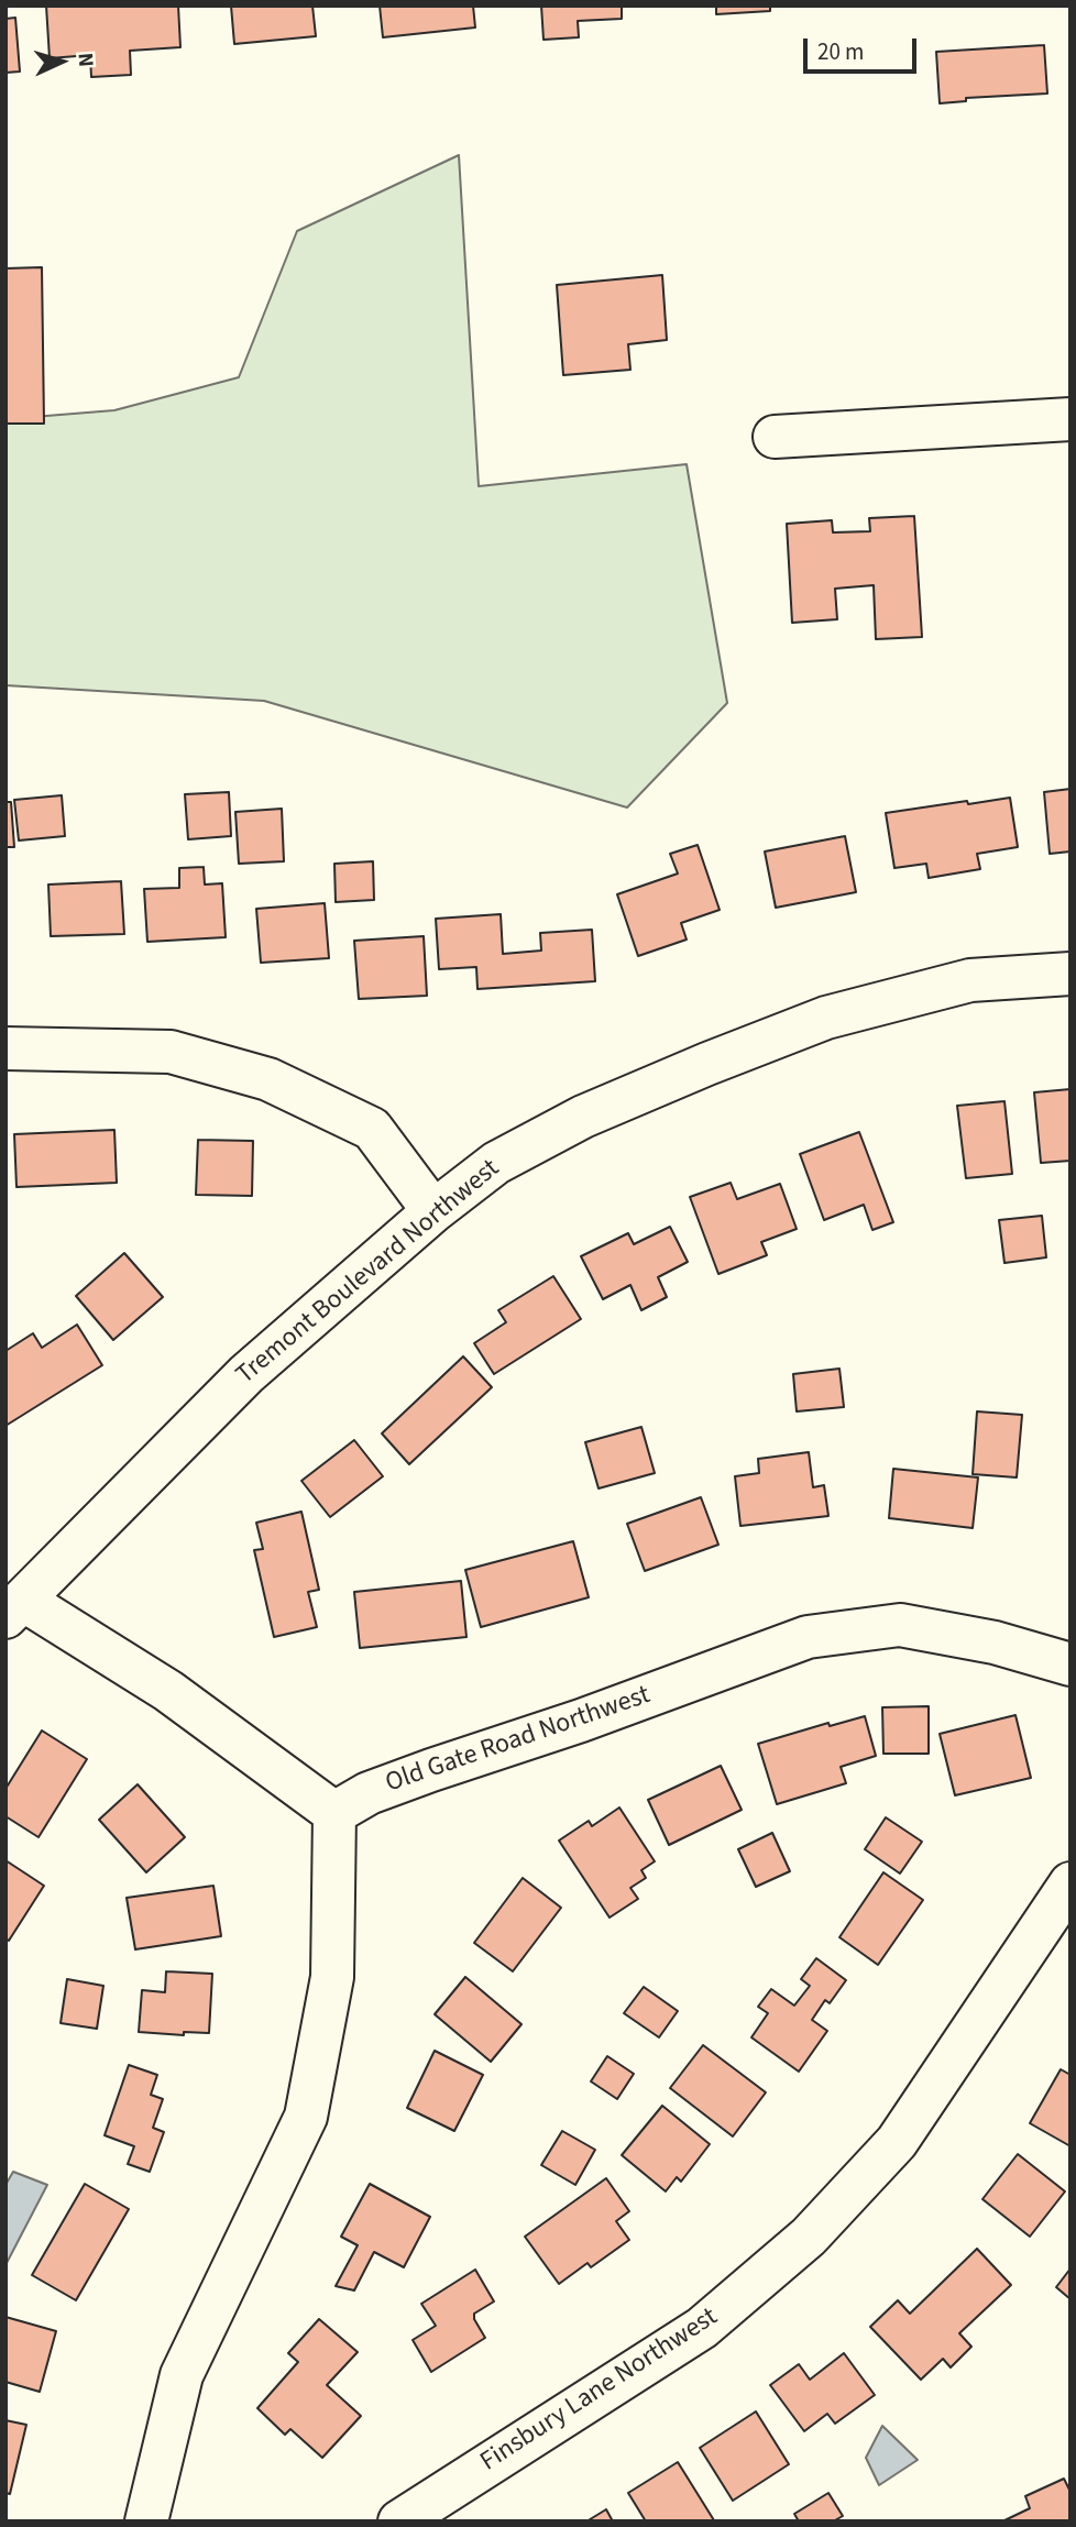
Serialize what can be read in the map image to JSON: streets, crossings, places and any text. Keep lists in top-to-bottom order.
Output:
{
  "streets": {
    "street": ["Tremont Boulevard Northwest", "Old Gate Road Northwest", "Finsbury Lane Northwest"]
  },
  "scale_bar": "20 m",
  "north": "right"
}
